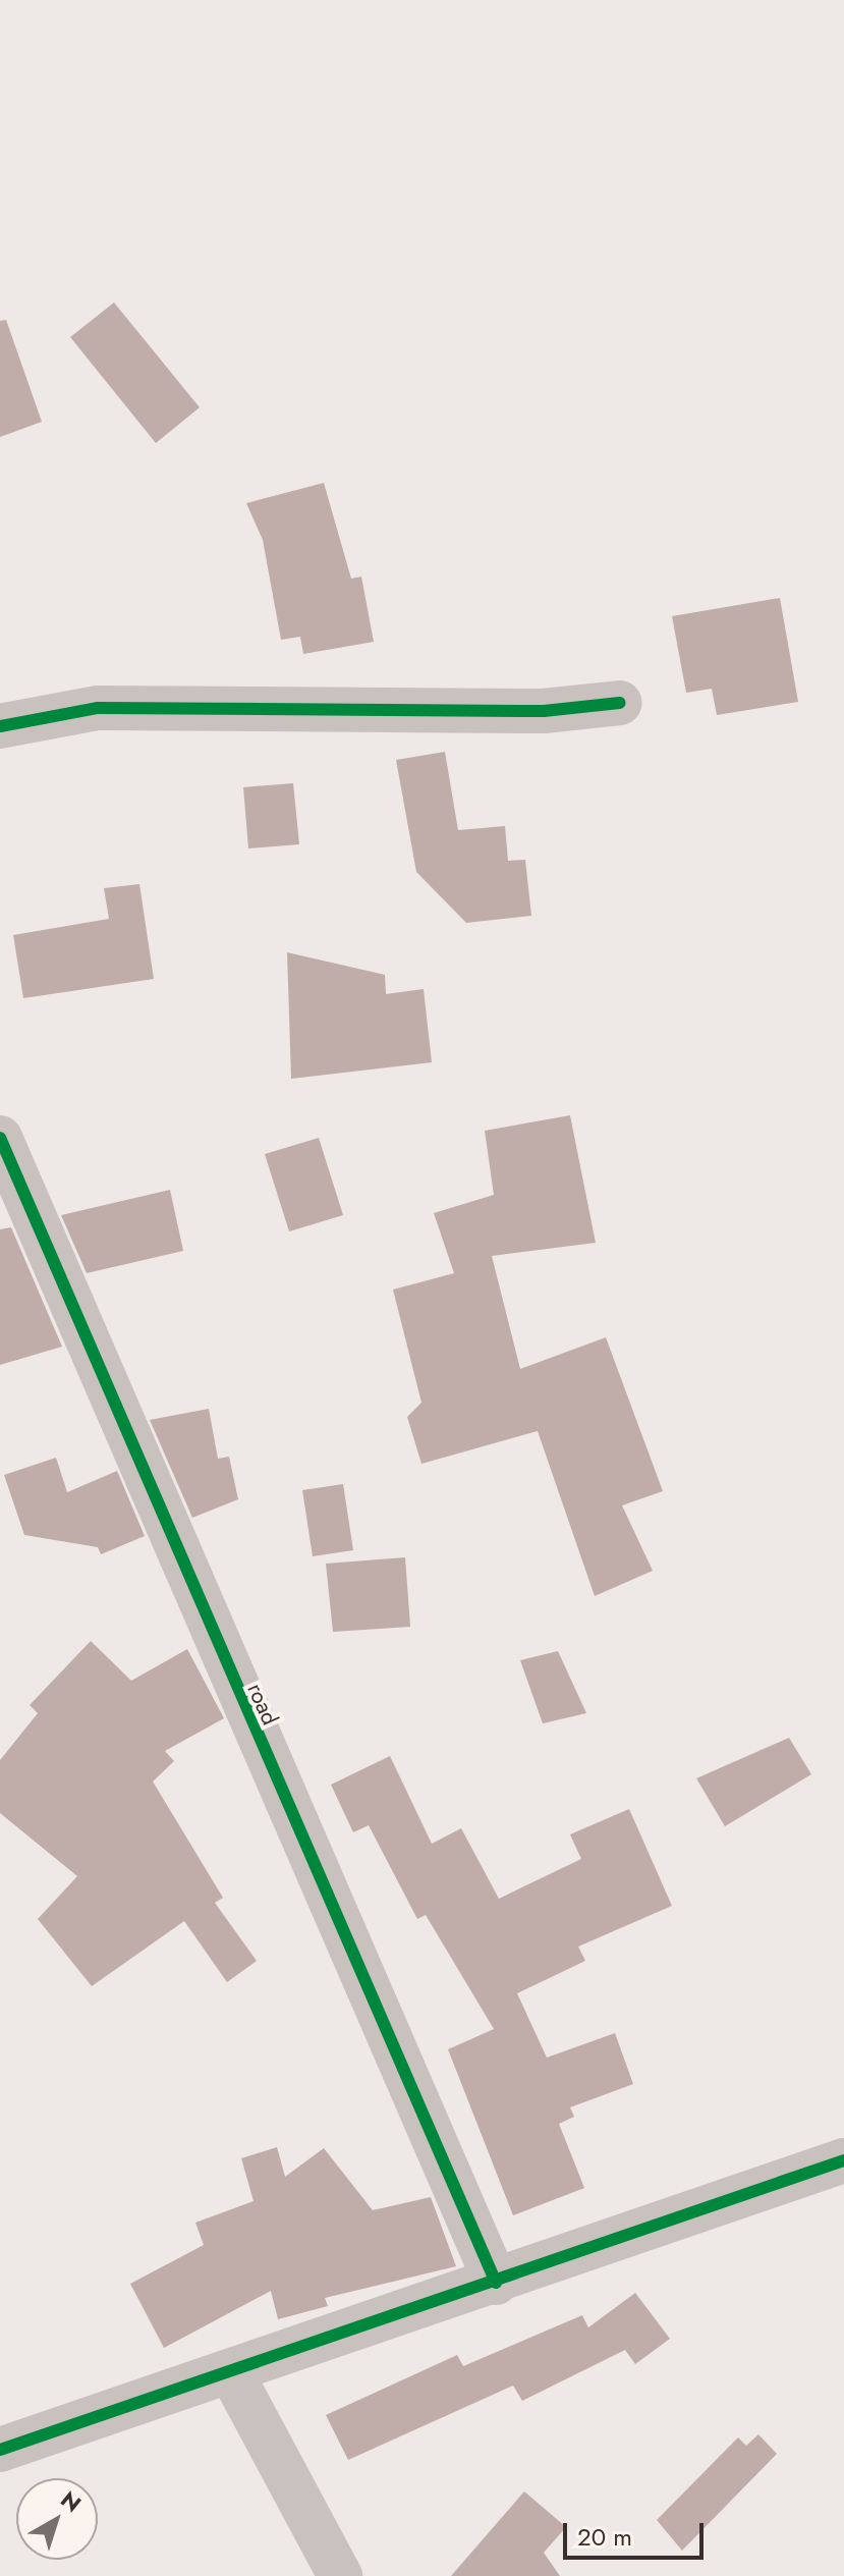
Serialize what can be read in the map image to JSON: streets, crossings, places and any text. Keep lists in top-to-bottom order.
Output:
{
  "streets": {
    "street": ["road"]
  },
  "scale_bar": "20 m",
  "north": "top right"
}
